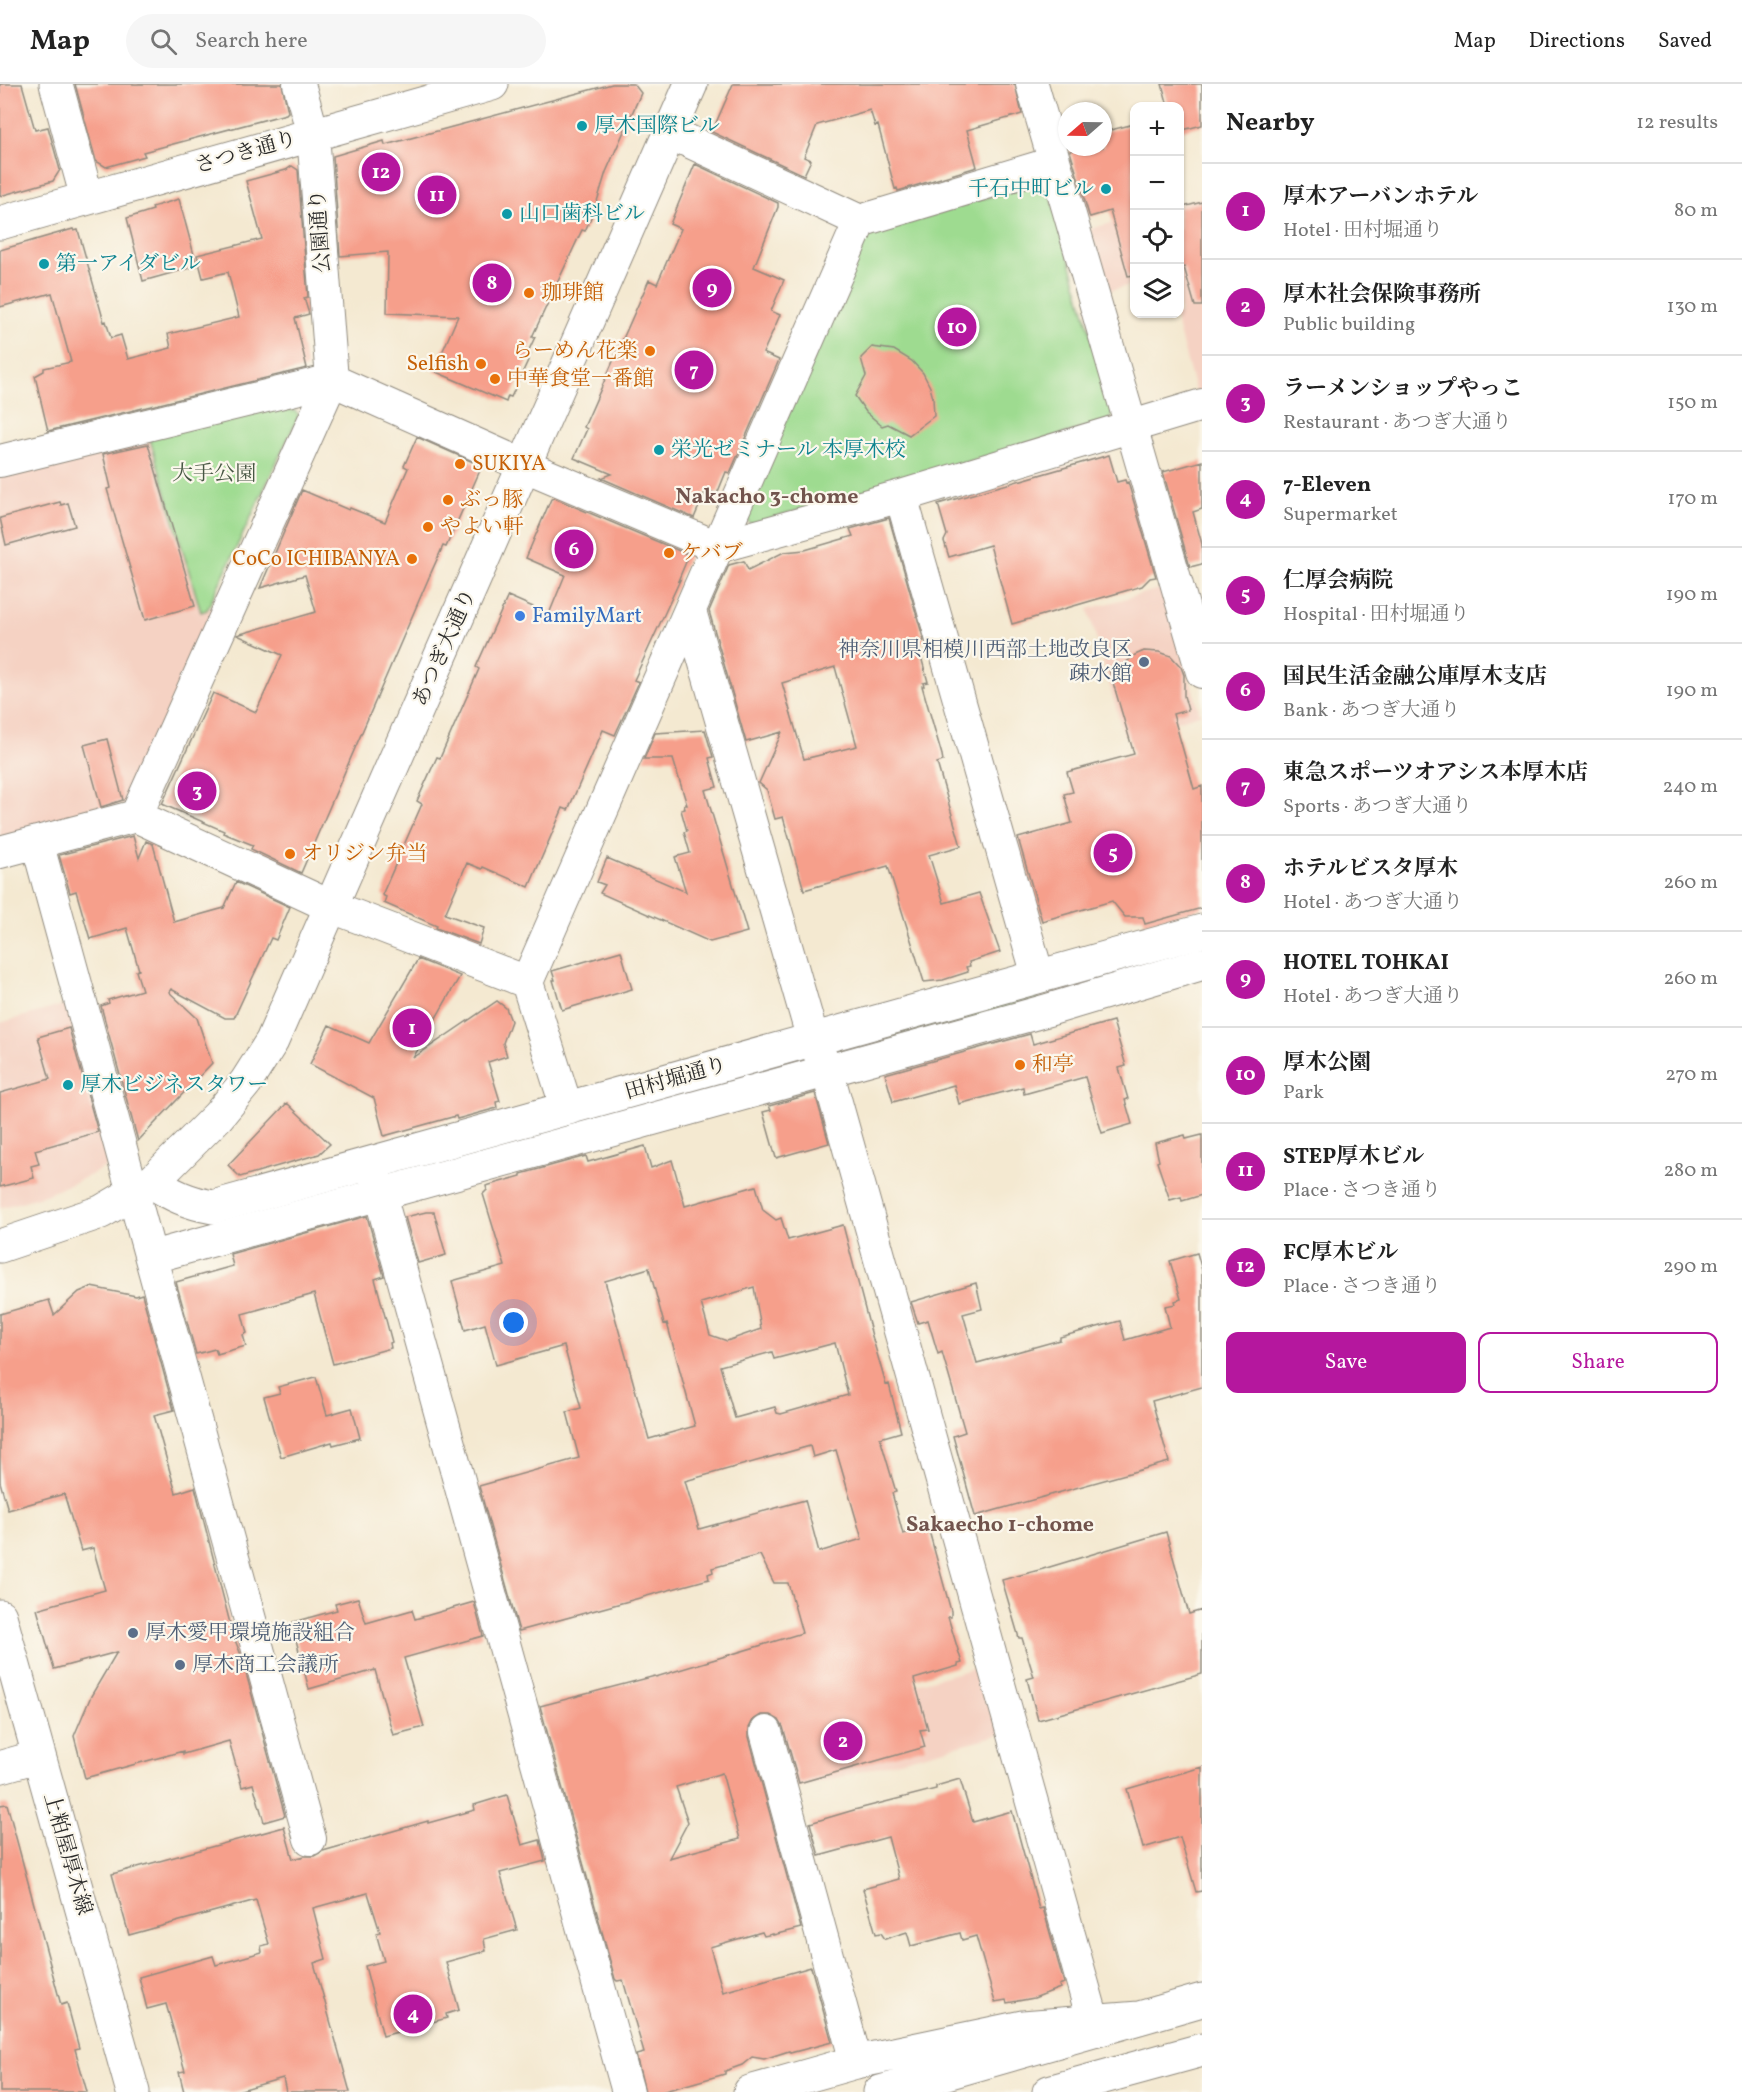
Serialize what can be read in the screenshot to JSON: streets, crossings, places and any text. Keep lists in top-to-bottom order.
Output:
{
  "streets": {
    "main road": [
      "さつき通り",
      "あつぎ大通り",
      "田村堀通り",
      "上粕屋厚木線"
    ],
    "street": ["公園通り"]
  },
  "crossings": [
    ["さつき通り", "公園通り"],
    ["あつぎ大通り", "田村堀通り"]
  ],
  "districts": ["Nakacho 3-chome", "Sakaecho 1-chome"],
  "parks": ["大手公園"],
  "places": [
    "厚木国際ビル",
    "千石中町ビル",
    "山口歯科ビル",
    "第一アイダビル",
    "珈琲館",
    "らーめん花楽",
    "Selfish",
    "中華食堂一番館",
    "栄光ゼミナール 本厚木校",
    "SUKIYA",
    "ぶっ豚",
    "やよい軒",
    "ケバブ",
    "CoCo ICHIBANYA",
    "FamilyMart",
    "神奈川県相模川西部土地改良区 疎水館",
    "オリジン弁当",
    "和亭",
    "厚木ビジネスタワー",
    "厚木愛甲環境施設組合",
    "厚木商工会議所"
  ],
  "north": "left",
  "page": {
    "header": "Map",
    "search": "Search here",
    "nav": ["Map", "Directions", "Saved"],
    "heading": ["Nearby", "12 results"],
    "map_buttons": ["+", "−"],
    "pins": [
      "12",
      "11",
      "8",
      "9",
      "10",
      "7",
      "6",
      "3",
      "5",
      "1",
      "2",
      "4"
    ],
    "list": [
      {
        "mark": "1",
        "name": "厚木アーバンホテル",
        "note": "Hotel · 田村堀通り",
        "value": "80 m"
      },
      {
        "mark": "2",
        "name": "厚木社会保険事務所",
        "note": "Public building",
        "value": "130 m"
      },
      {
        "mark": "3",
        "name": "ラーメンショップやっこ",
        "note": "Restaurant · あつぎ大通り",
        "value": "150 m"
      },
      {
        "mark": "4",
        "name": "7-Eleven",
        "note": "Supermarket",
        "value": "170 m"
      },
      {
        "mark": "5",
        "name": "仁厚会病院",
        "note": "Hospital · 田村堀通り",
        "value": "190 m"
      },
      {
        "mark": "6",
        "name": "国民生活金融公庫厚木支店",
        "note": "Bank · あつぎ大通り",
        "value": "190 m"
      },
      {
        "mark": "7",
        "name": "東急スポーツオアシス本厚木店",
        "note": "Sports · あつぎ大通り",
        "value": "240 m"
      },
      {
        "mark": "8",
        "name": "ホテルビスタ厚木",
        "note": "Hotel · あつぎ大通り",
        "value": "260 m"
      },
      {
        "mark": "9",
        "name": "HOTEL TOHKAI",
        "note": "Hotel · あつぎ大通り",
        "value": "260 m"
      },
      {
        "mark": "10",
        "name": "厚木公園",
        "note": "Park",
        "value": "270 m"
      },
      {
        "mark": "11",
        "name": "STEP厚木ビル",
        "note": "Place · さつき通り",
        "value": "280 m"
      },
      {
        "mark": "12",
        "name": "FC厚木ビル",
        "note": "Place · さつき通り",
        "value": "290 m"
      }
    ],
    "buttons": ["Save", "Share"]
  }
}
